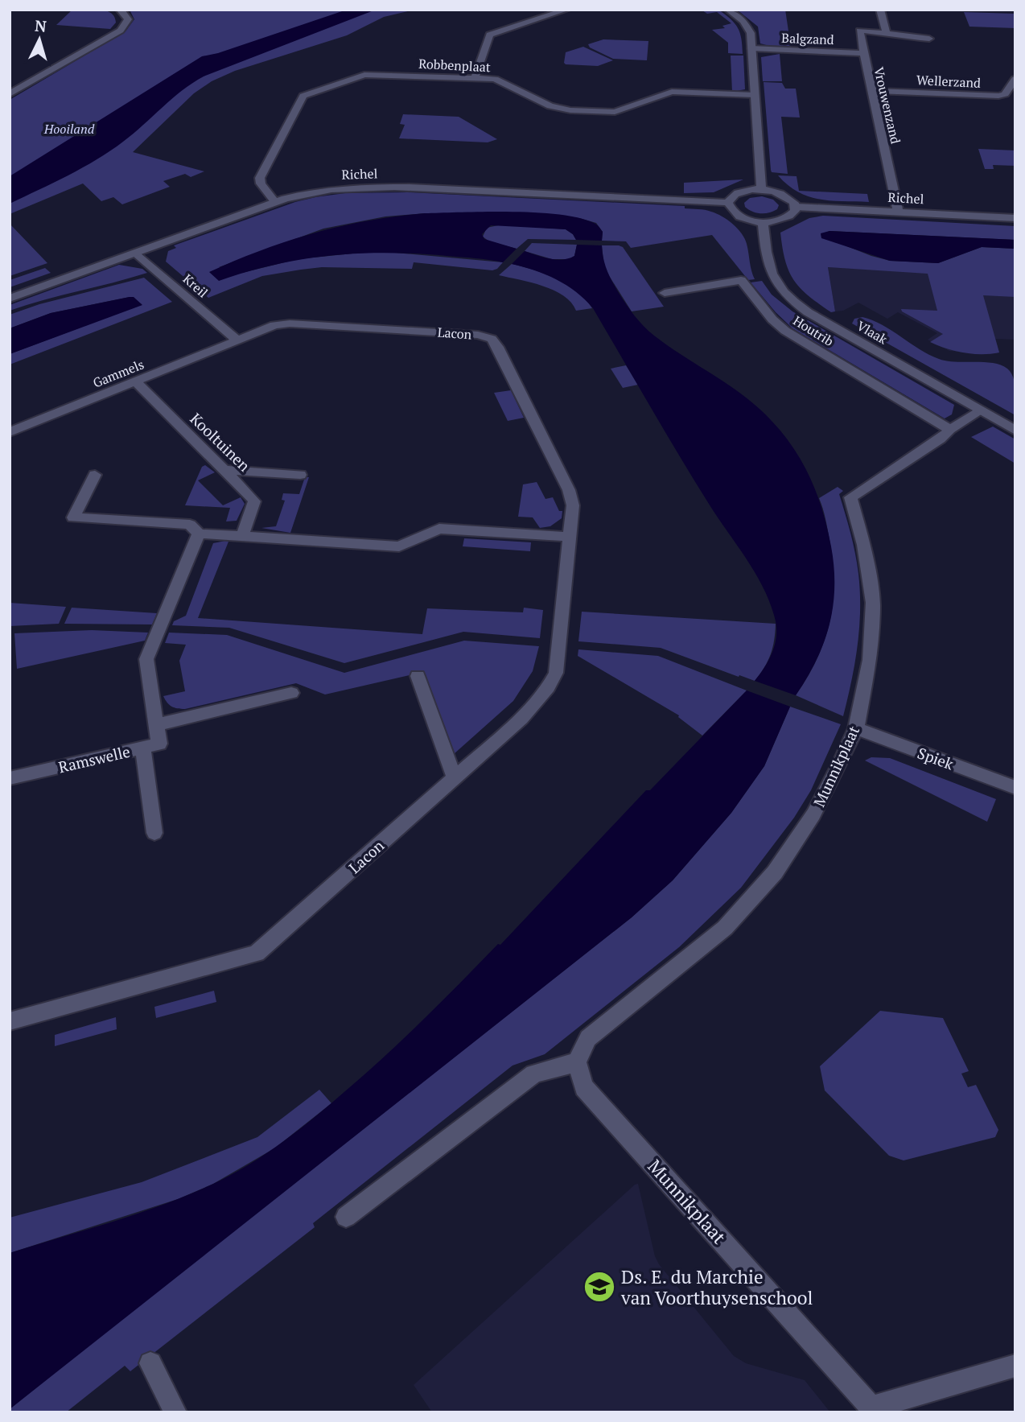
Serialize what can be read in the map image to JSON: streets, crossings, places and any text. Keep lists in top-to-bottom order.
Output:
{
  "streets": {
    "street": [
      "Balgzand",
      "Robbenplaat",
      "Wellerzand",
      "Vrouwenzand",
      "Richel",
      "Kreil",
      "Houtrib",
      "Vlaak",
      "Lacon",
      "Gammels",
      "Kooltuinen",
      "Spiek",
      "Ramswelle",
      "Munnikplaat"
    ]
  },
  "crossings": [
    ["Balgzand", "Vrouwenzand"],
    ["Robbenplaat", "Richel"],
    ["Wellerzand", "Vrouwenzand"],
    ["Vrouwenzand", "Richel"],
    ["Richel", "Kreil"],
    ["Kreil", "Lacon"],
    ["Kreil", "Gammels"],
    ["Houtrib", "Munnikplaat"],
    ["Vlaak", "Munnikplaat"],
    ["Lacon", "Gammels"],
    ["Gammels", "Kooltuinen"],
    ["Spiek", "Munnikplaat"]
  ],
  "parks": ["Hooiland"],
  "places": {
    "school or university": ["Ds. E. du Marchie van Voorthuysenschool"]
  },
  "north": "top"
}
